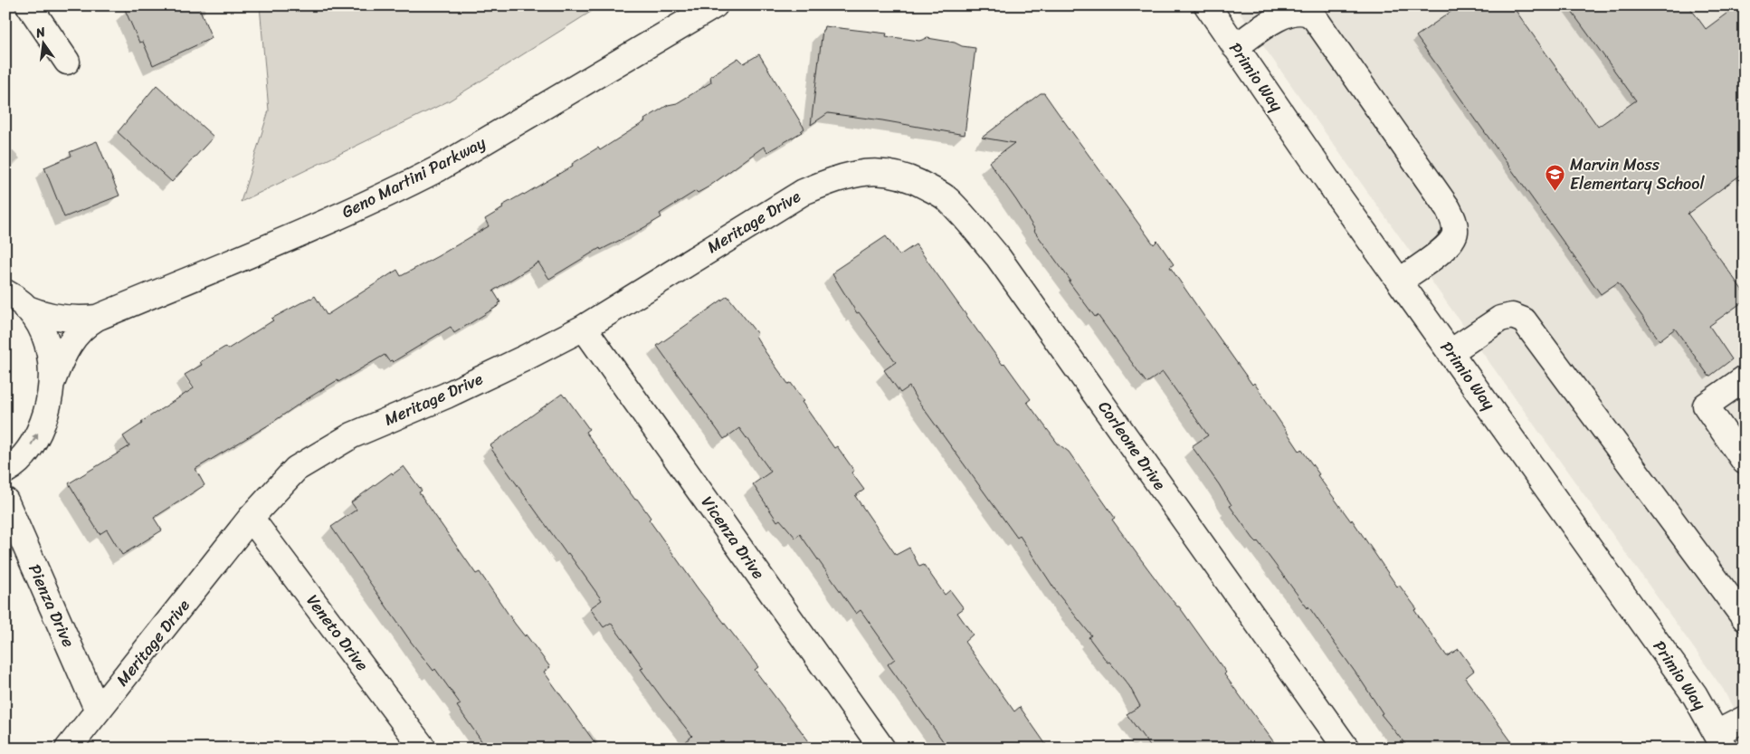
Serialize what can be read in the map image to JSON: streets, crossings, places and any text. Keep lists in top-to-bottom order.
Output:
{
  "streets": {
    "street": [
      "Primio Way",
      "Geno Martini Parkway",
      "Meritage Drive",
      "Corleone Drive",
      "Vicenza Drive",
      "Pienza Drive",
      "Veneto Drive"
    ]
  },
  "crossings": [
    ["Meritage Drive", "Corleone Drive"],
    ["Meritage Drive", "Vicenza Drive"],
    ["Meritage Drive", "Pienza Drive"],
    ["Meritage Drive", "Veneto Drive"]
  ],
  "places": {
    "school or university": ["Marvin Moss Elementary School"]
  },
  "north": "top"
}
